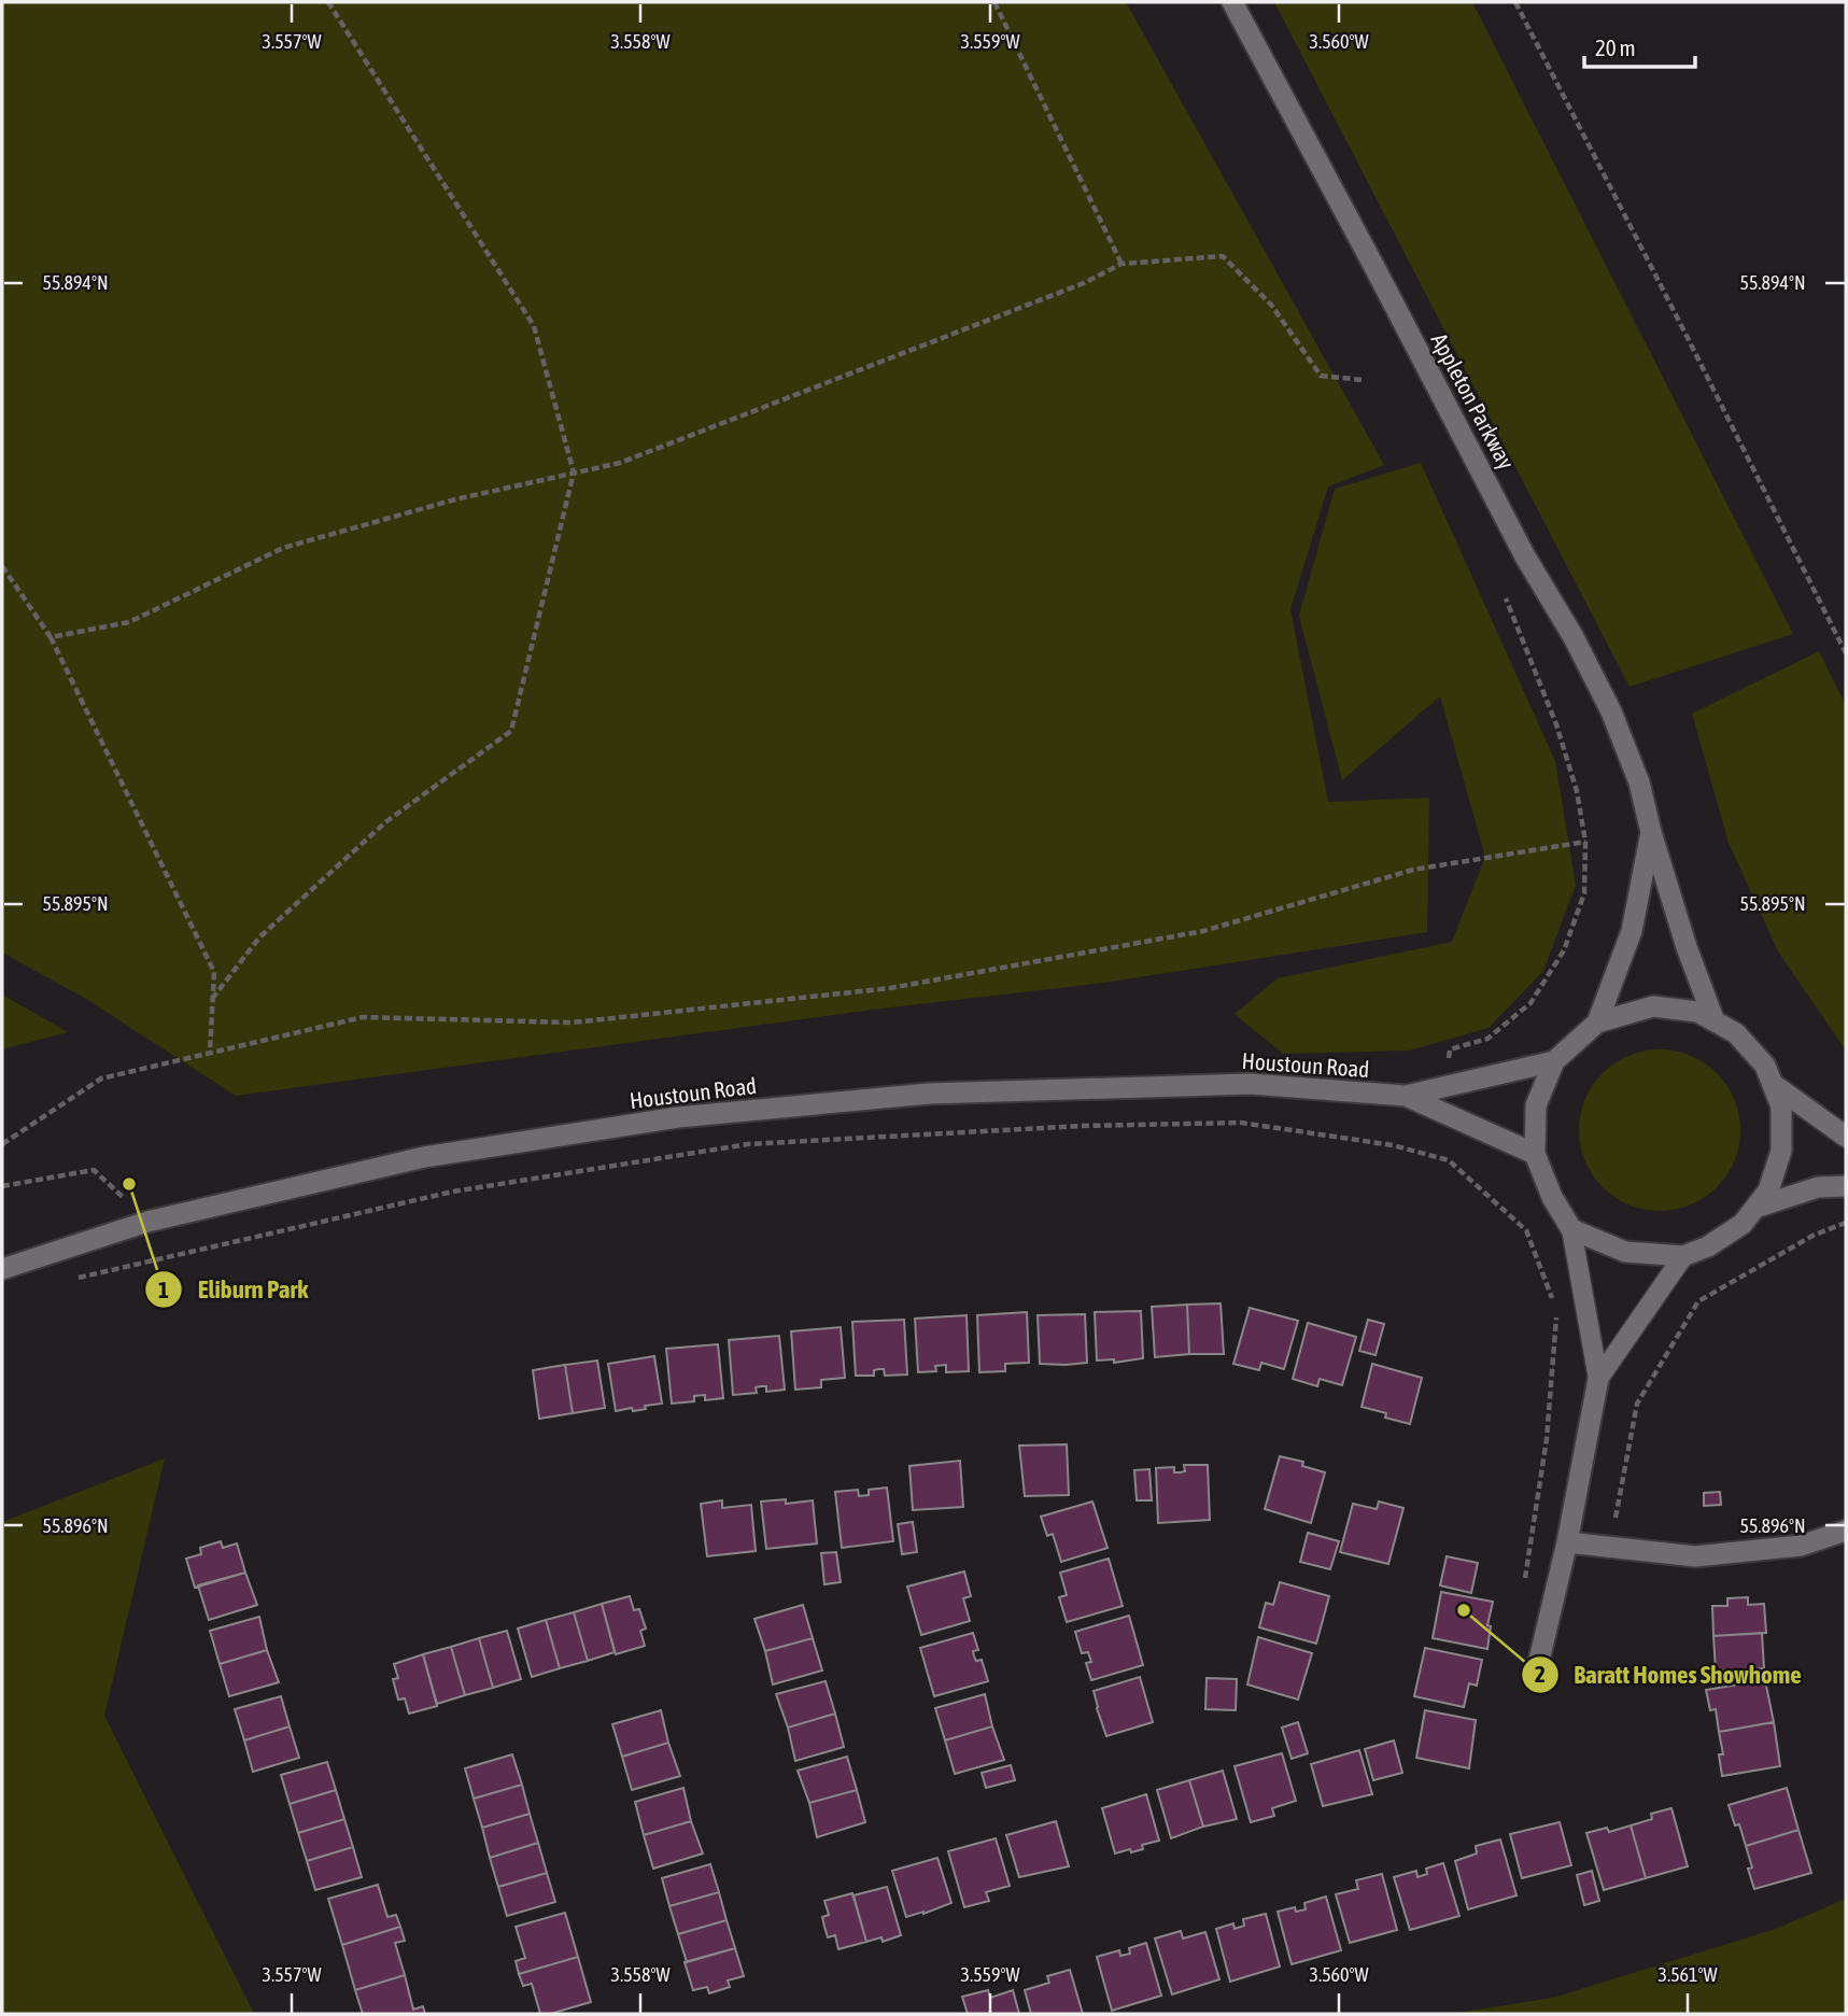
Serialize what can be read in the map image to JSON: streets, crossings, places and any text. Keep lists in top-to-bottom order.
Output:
{
  "streets": {
    "street": ["Appleton Parkway", "Houstoun Road"]
  },
  "crossings": [
    ["Appleton Parkway", "Houstoun Road"]
  ],
  "places": ["Eliburn Park", "Baratt Homes Showhome"],
  "scale_bar": "20 m",
  "coordinates": [
    "3.557°W",
    "3.558°W",
    "3.559°W",
    "3.560°W",
    "55.894°N",
    "55.895°N",
    "55.896°N",
    "3.561°W"
  ]
}
